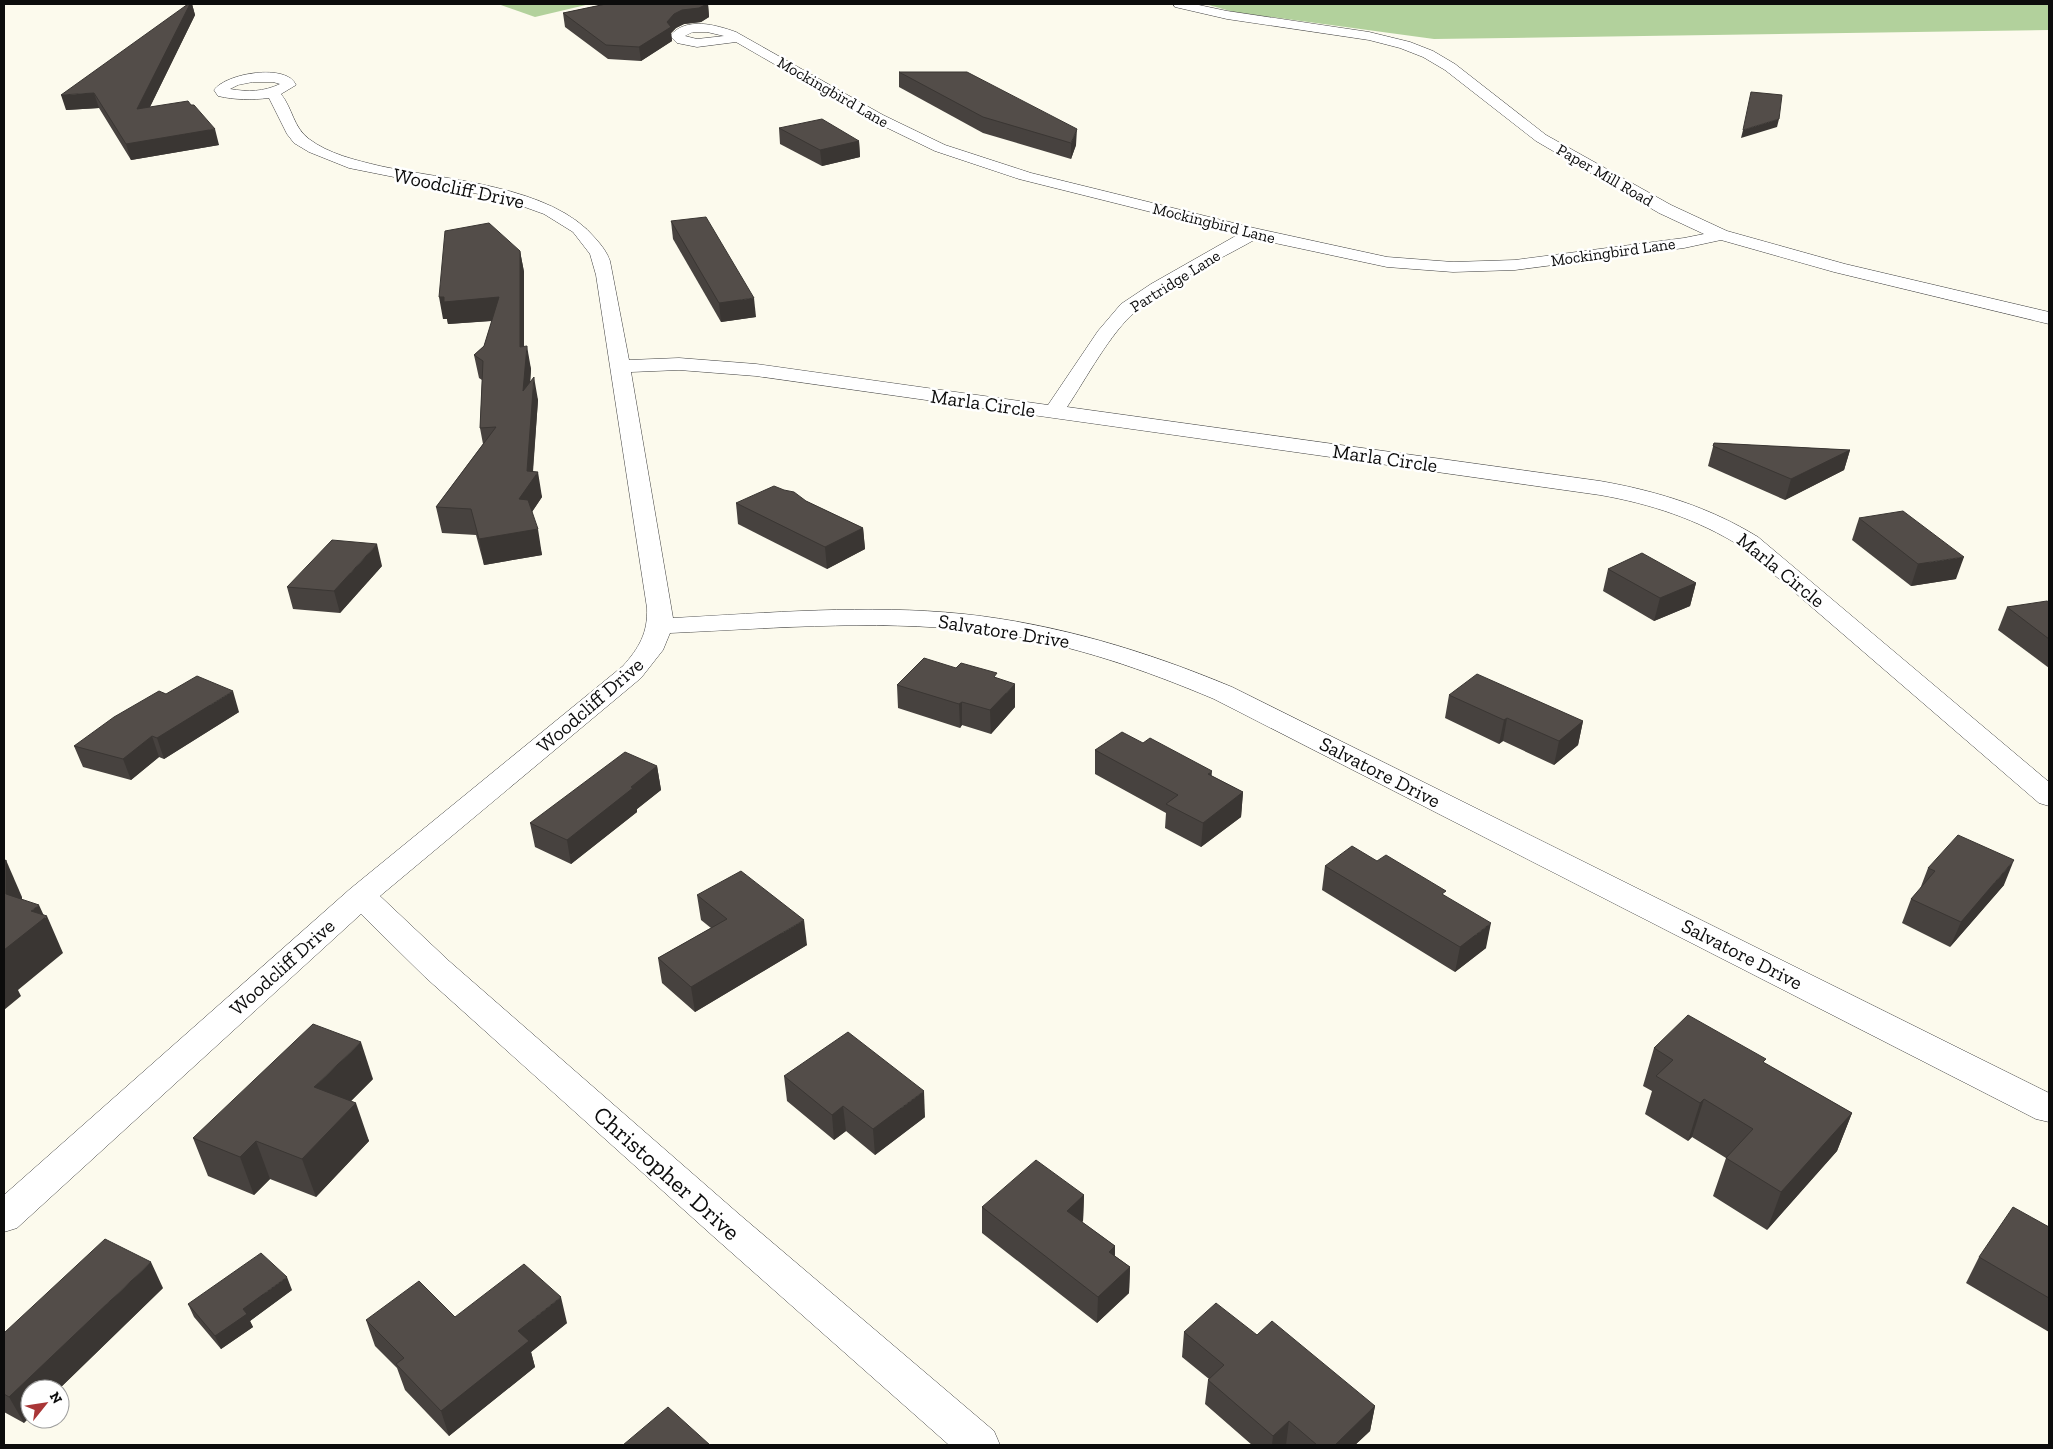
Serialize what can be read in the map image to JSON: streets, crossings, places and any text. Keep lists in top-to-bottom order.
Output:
{
  "streets": {
    "street": [
      "Mockingbird Lane",
      "Paper Mill Road",
      "Woodcliff Drive",
      "Partridge Lane",
      "Marla Circle",
      "Salvatore Drive",
      "Christopher Drive"
    ]
  },
  "crossings": [
    ["Mockingbird Lane", "Paper Mill Road"],
    ["Mockingbird Lane", "Partridge Lane"],
    ["Woodcliff Drive", "Marla Circle"],
    ["Woodcliff Drive", "Salvatore Drive"],
    ["Woodcliff Drive", "Christopher Drive"],
    ["Partridge Lane", "Marla Circle"]
  ],
  "north": "top right"
}
